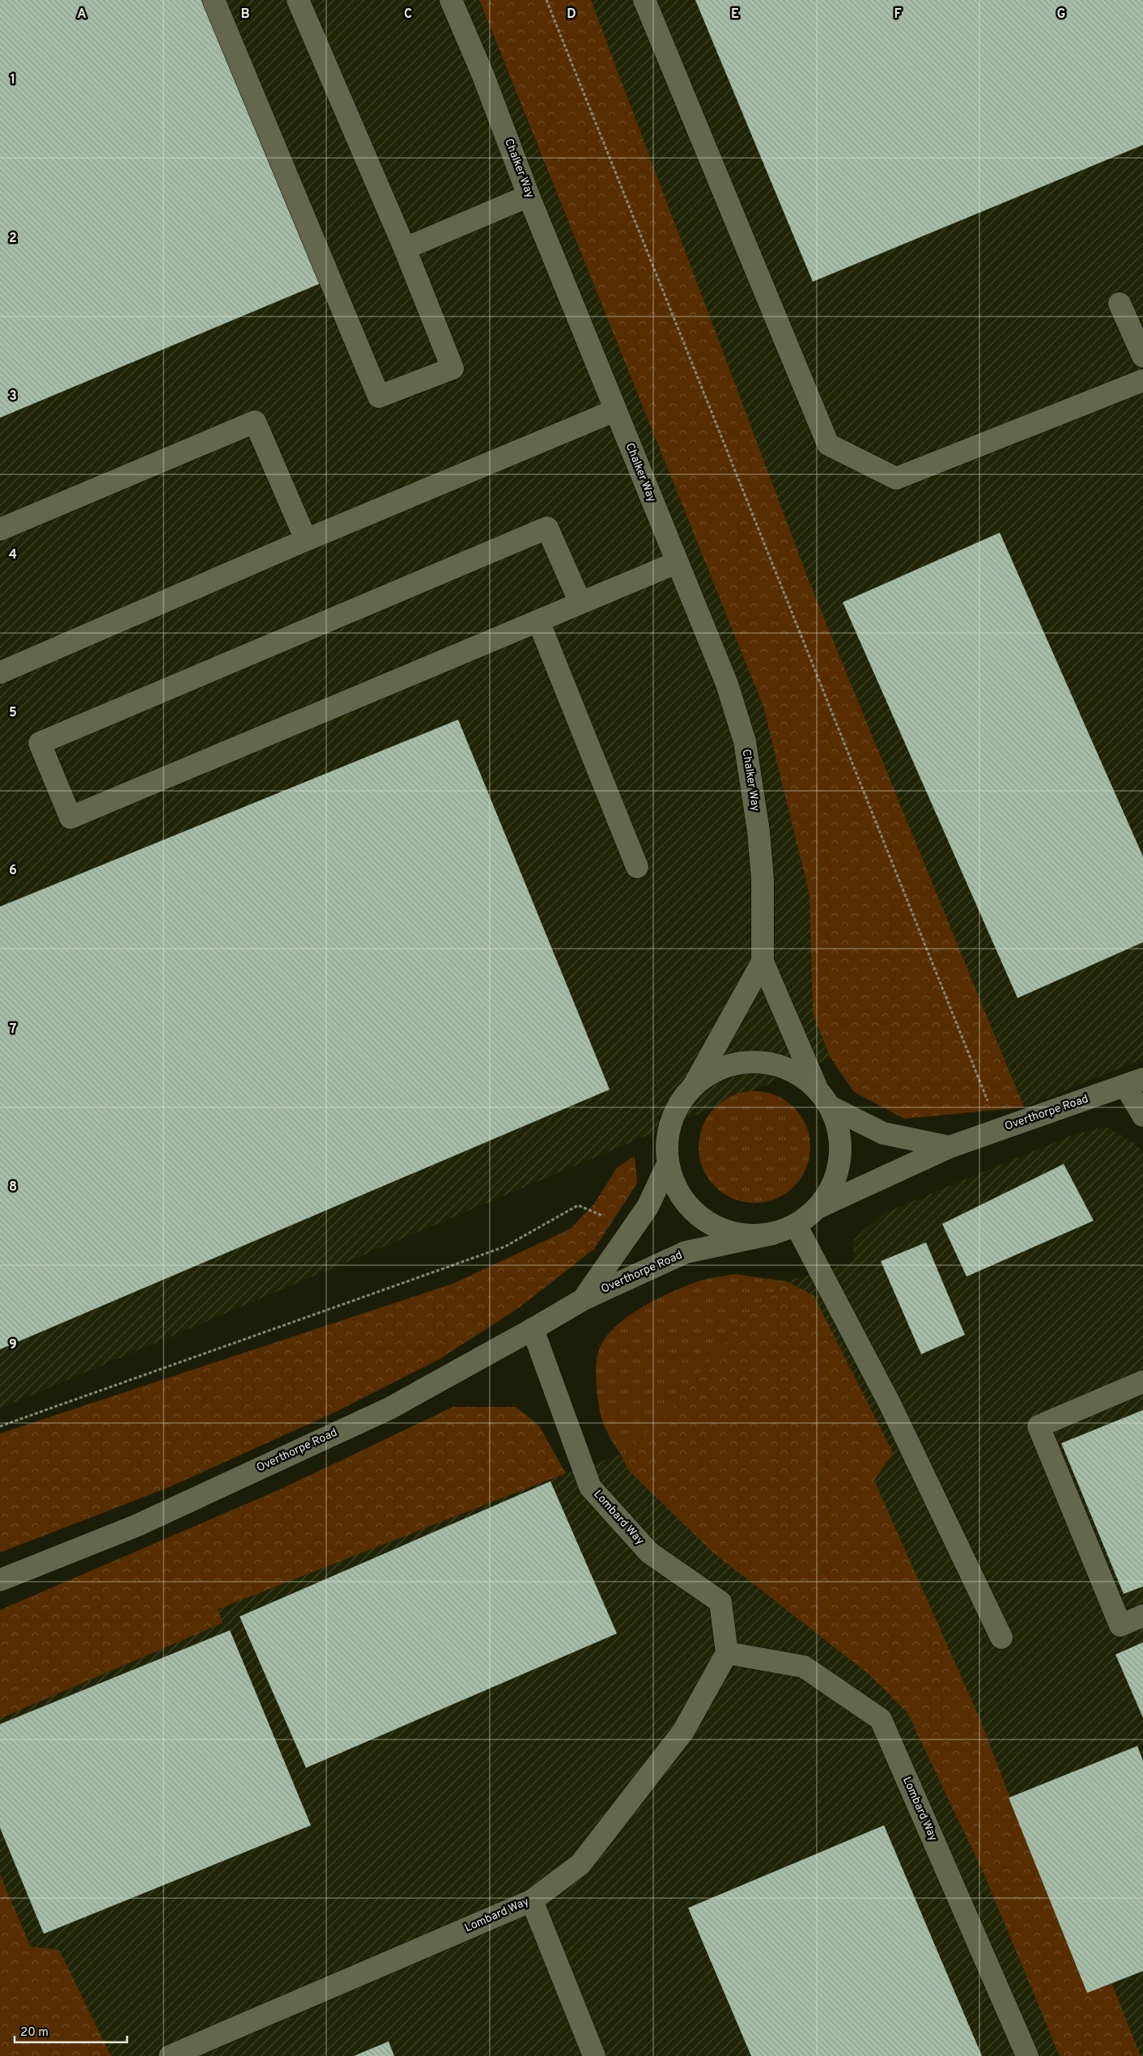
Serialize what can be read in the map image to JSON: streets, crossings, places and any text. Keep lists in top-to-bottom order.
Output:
{
  "streets": {
    "street": ["Chalker Way", "Overthorpe Road", "Lombard Way"]
  },
  "crossings": [
    ["Overthorpe Road", "Lombard Way"]
  ],
  "scale_bar": "20 m",
  "grid": {
    "columns": [
      "A",
      "B",
      "C",
      "D",
      "E",
      "F",
      "G"
    ],
    "rows": [
      "1",
      "2",
      "3",
      "4",
      "5",
      "6",
      "7",
      "8",
      "9"
    ]
  }
}
